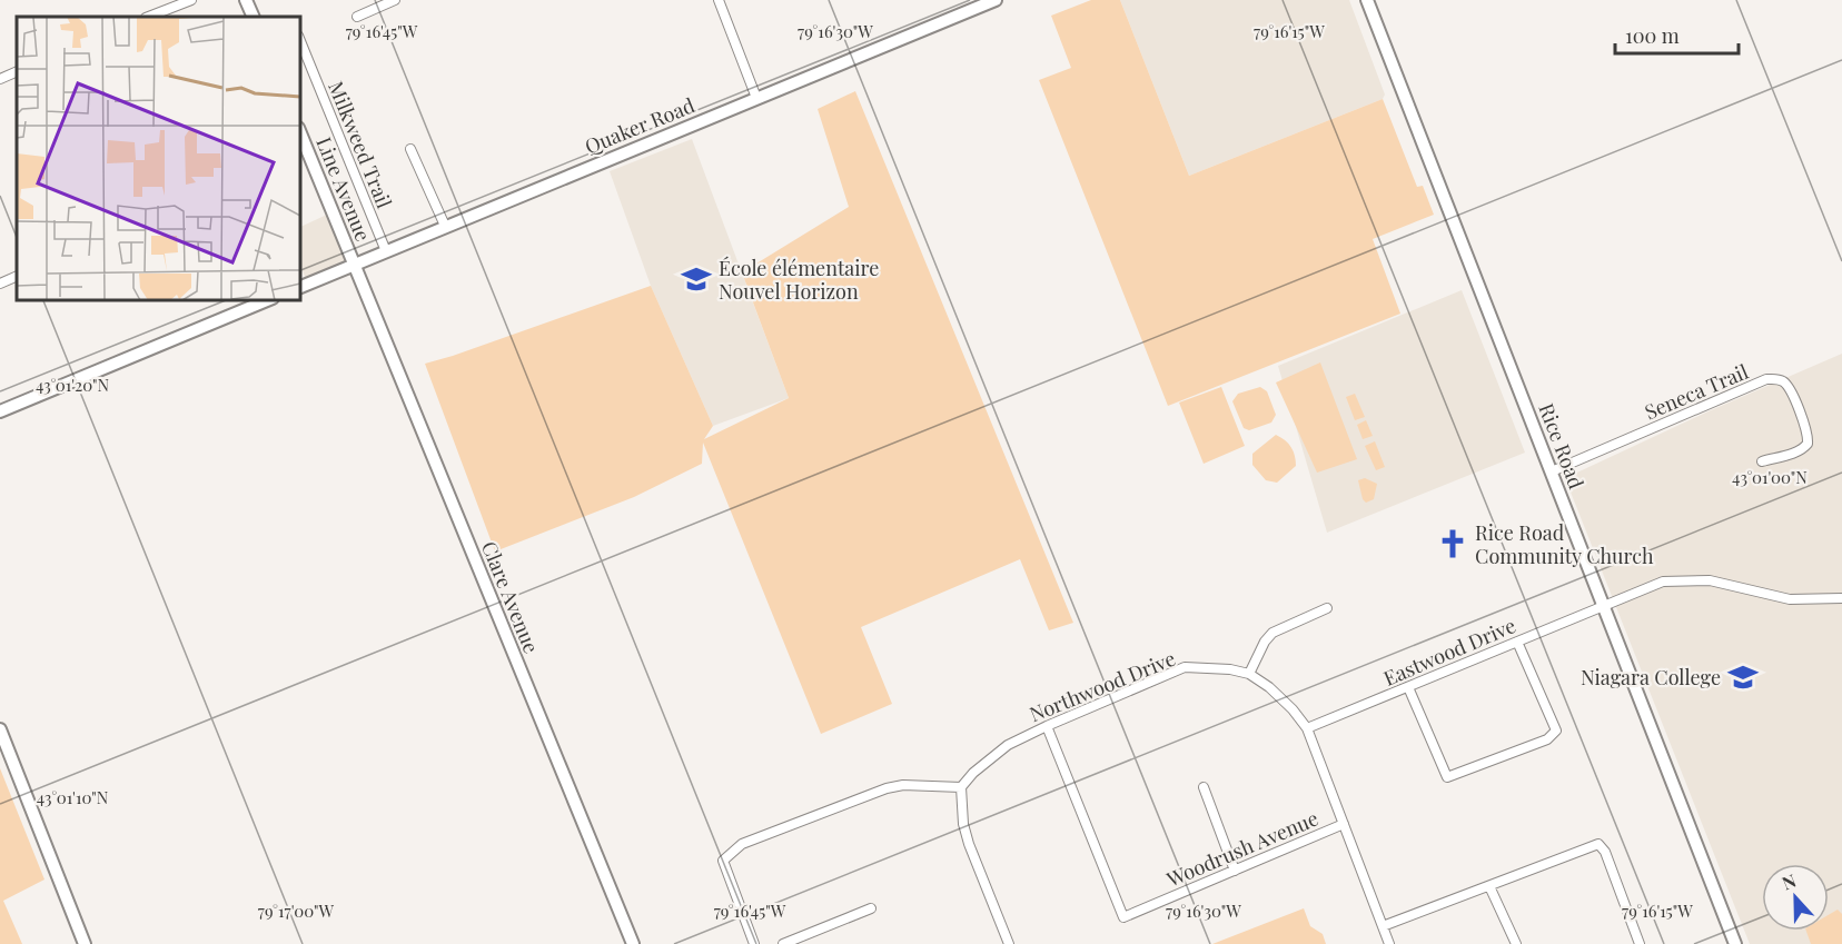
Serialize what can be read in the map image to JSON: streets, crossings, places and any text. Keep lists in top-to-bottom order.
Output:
{
  "streets": {
    "street": [
      "Quaker Road",
      "Milkweed Trail",
      "Line Avenue",
      "Seneca Trail",
      "Rice Road",
      "Clare Avenue",
      "Eastwood Drive",
      "Northwood Drive",
      "Woodrush Avenue"
    ]
  },
  "crossings": [
    ["Quaker Road", "Milkweed Trail"],
    ["Quaker Road", "Line Avenue"],
    ["Quaker Road", "Clare Avenue"],
    ["Line Avenue", "Clare Avenue"],
    ["Seneca Trail", "Rice Road"],
    ["Rice Road", "Eastwood Drive"],
    ["Eastwood Drive", "Northwood Drive"],
    ["Northwood Drive", "Woodrush Avenue"]
  ],
  "places": {
    "school or university": ["École élémentaire Nouvel Horizon", "Niagara College"],
    "church": ["Rice Road Community Church"]
  },
  "scale_bar": "100 m",
  "north": "top",
  "coordinates": [
    "79°16'45\"W",
    "79°16'30\"W",
    "79°16'15\"W",
    "43°01'20\"N",
    "43°01'00\"N",
    "43°01'10\"N",
    "79°17'00\"W"
  ]
}
